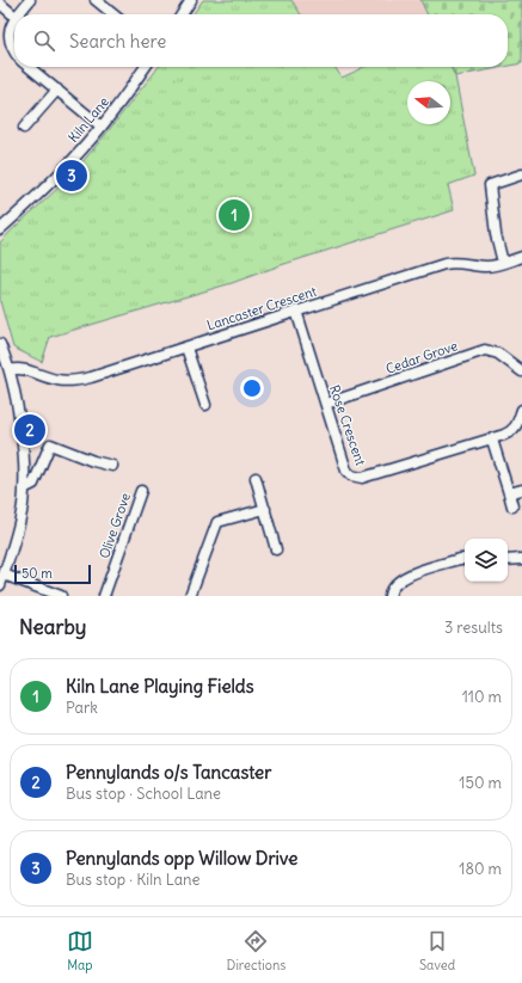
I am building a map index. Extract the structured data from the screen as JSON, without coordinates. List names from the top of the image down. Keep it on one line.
{"streets":{"street":["Kiln Lane","Lancaster Crescent","Cedar Grove","Rose Crescent","Olive Grove"]},"crossings":[["Lancaster Crescent","Rose Crescent"],["Cedar Grove","Rose Crescent"]],"scale_bar":"50 m","north":"left","page":{"search":"Search here","pins":["3","1","2"],"scale":"50 m","heading":["Nearby","3 results"],"list":[{"mark":"1","name":"Kiln Lane Playing Fields","note":"Park","value":"110 m"},{"mark":"2","name":"Pennylands o/s Tancaster","note":"Bus stop · School Lane","value":"150 m"},{"mark":"3","name":"Pennylands opp Willow Drive","note":"Bus stop · Kiln Lane","value":"180 m"}],"nav":["Map","Directions","Saved"]}}
